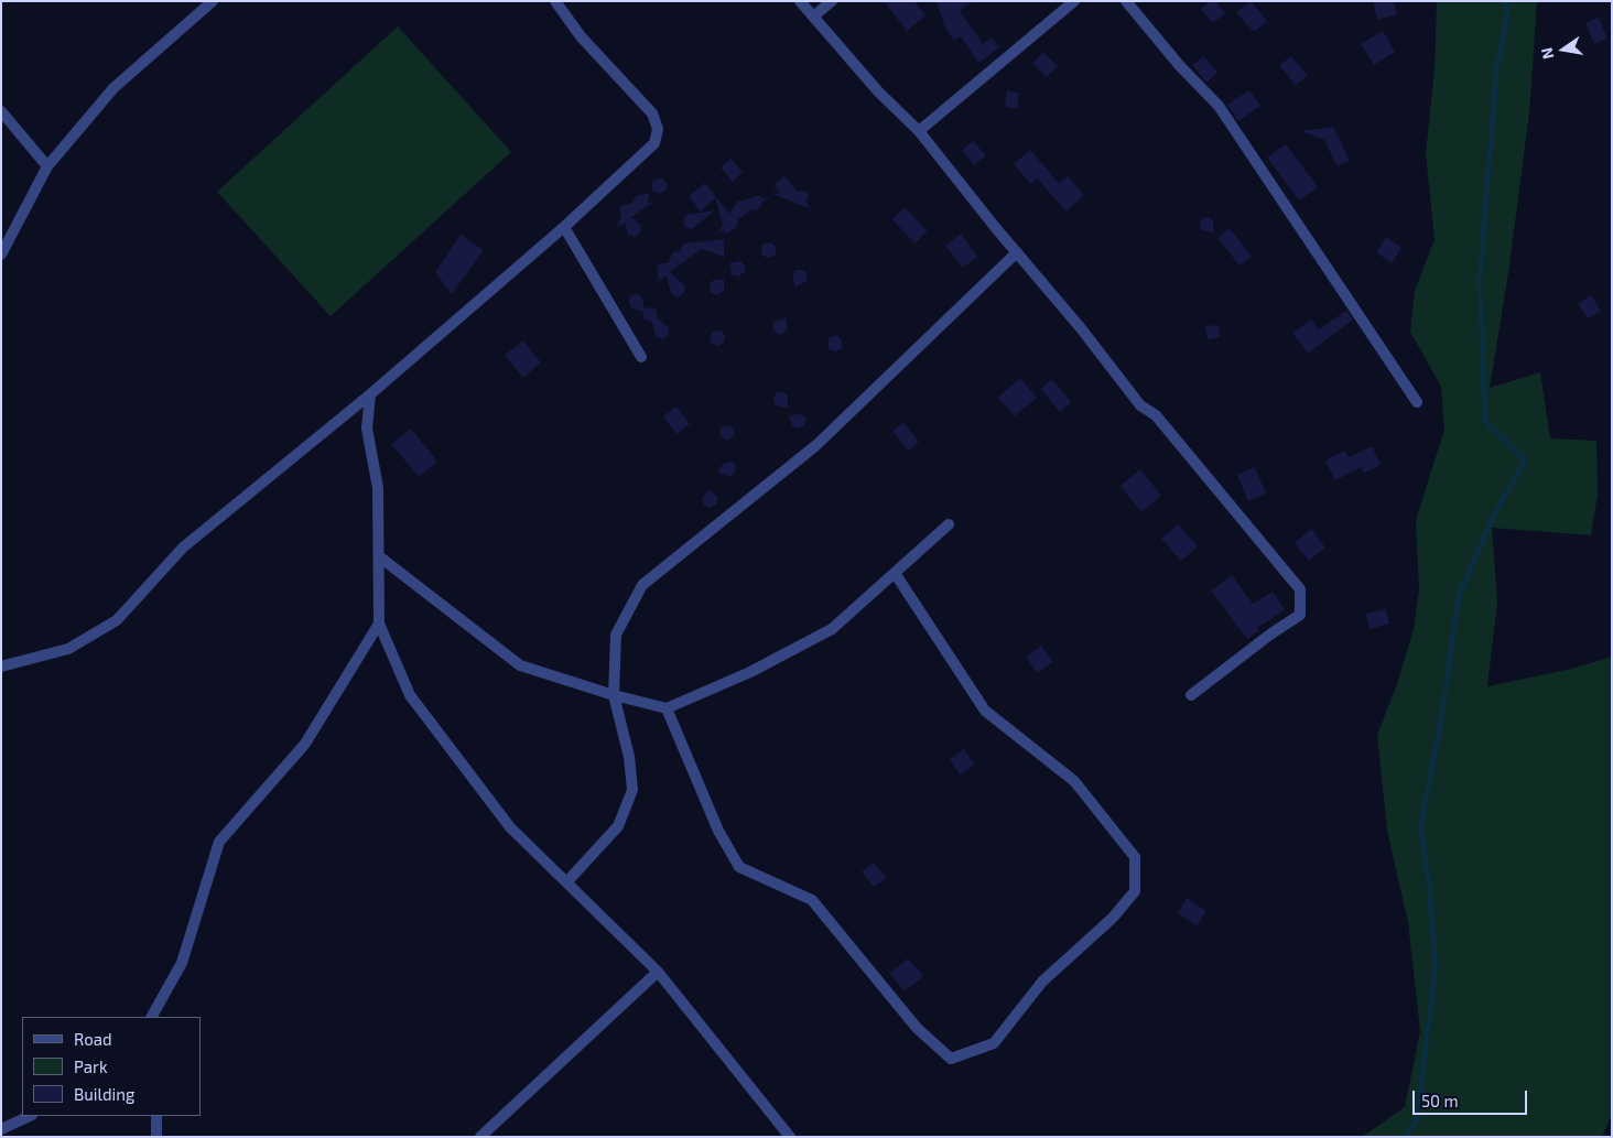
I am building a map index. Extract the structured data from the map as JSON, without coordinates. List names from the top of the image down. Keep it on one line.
{"legend":["Road","Park","Building"],"scale_bar":"50 m","north":"left"}
